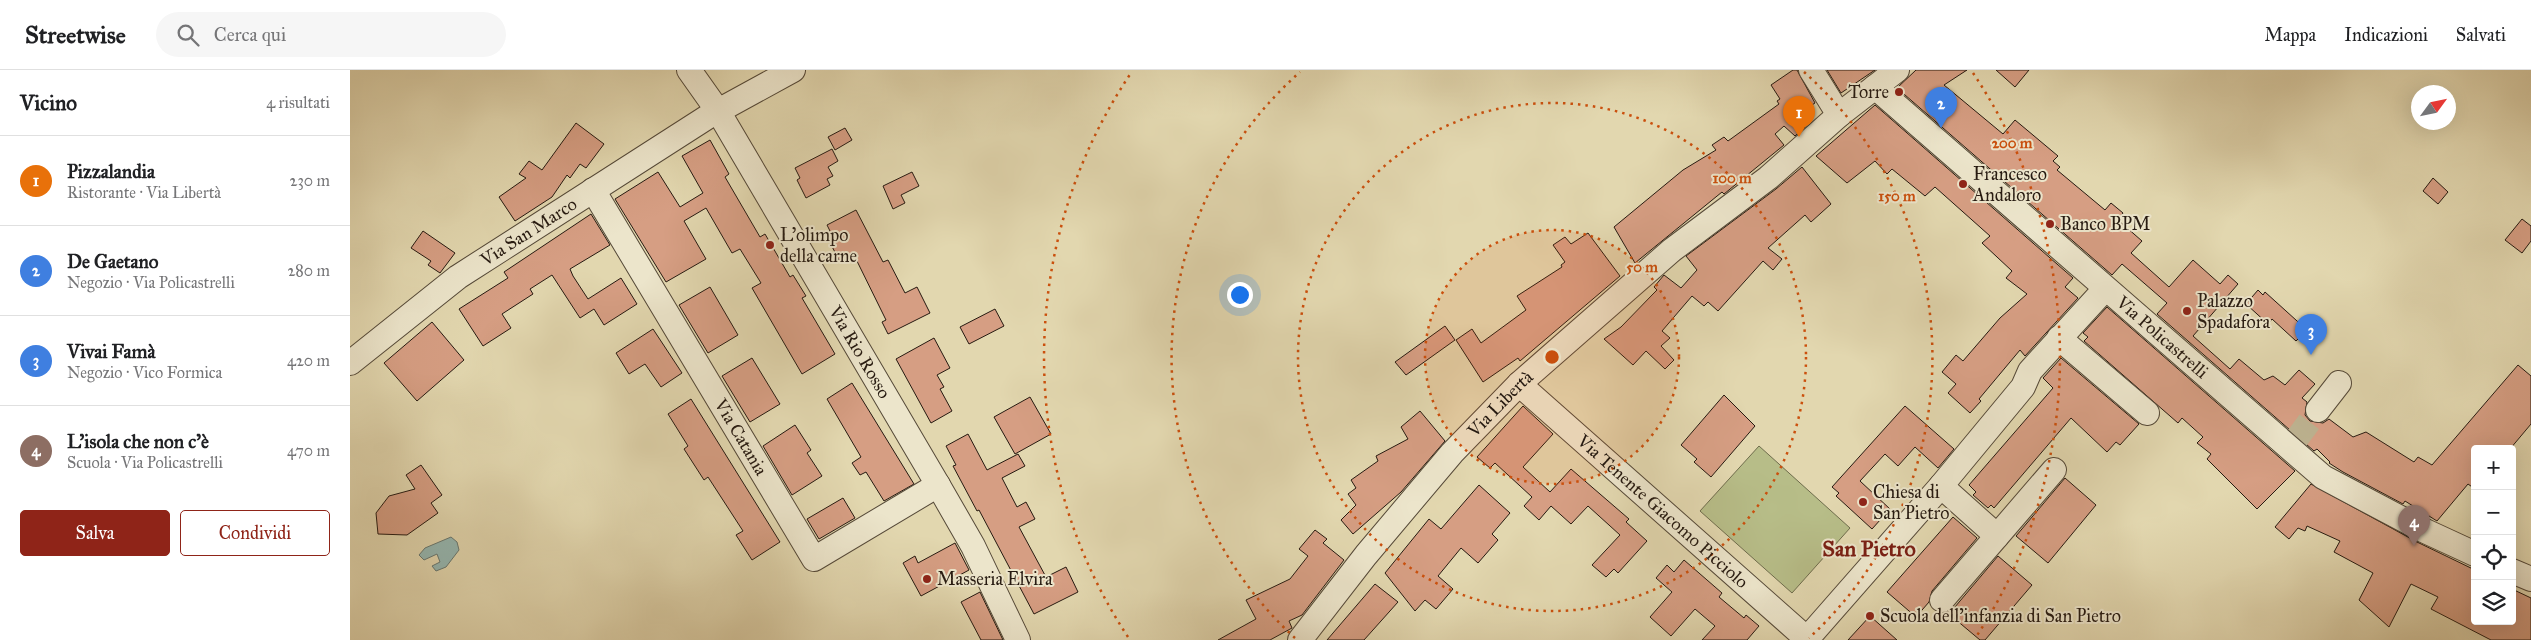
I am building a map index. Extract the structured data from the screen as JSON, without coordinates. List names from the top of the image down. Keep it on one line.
{"streets":{"street":["Via San Marco","Via Policastrelli","Via Rio Rosso","Via Libertà","Via Catania","Via Tenente Giacomo Picciolo"]},"crossings":[["Via San Marco","Via Rio Rosso"],["Via San Marco","Via Catania"],["Via Policastrelli","Via Libertà"],["Via Policastrelli","Via Tenente Giacomo Picciolo"],["Via Rio Rosso","Via Catania"],["Via Libertà","Via Tenente Giacomo Picciolo"]],"districts":["San Pietro"],"places":["Torre","Francesco Andaloro","Banco BPM","L'olimpo della carne","Palazzo Spadafora","Chiesa di San Pietro","Masseria Elvira","Scuola dell'infanzia di San Pietro"],"north":"top right","page":{"header":"Streetwise","search":"Cerca qui","nav":["Mappa","Indicazioni","Salvati"],"heading":["Vicino","4 risultati"],"pins":["2","1","3","4"],"list":[{"mark":"1","name":"Pizzalandia","note":"Ristorante · Via Libertà","value":"230 m"},{"mark":"2","name":"De Gaetano","note":"Negozio · Via Policastrelli","value":"280 m"},{"mark":"3","name":"Vivai Famà","note":"Negozio · Vico Formica","value":"420 m"},{"mark":"4","name":"L'isola che non c'è","note":"Scuola · Via Policastrelli","value":"470 m"}],"map_buttons":["+","−"],"buttons":["Salva","Condividi"]},"rings":["200 m","100 m","150 m","50 m"]}
